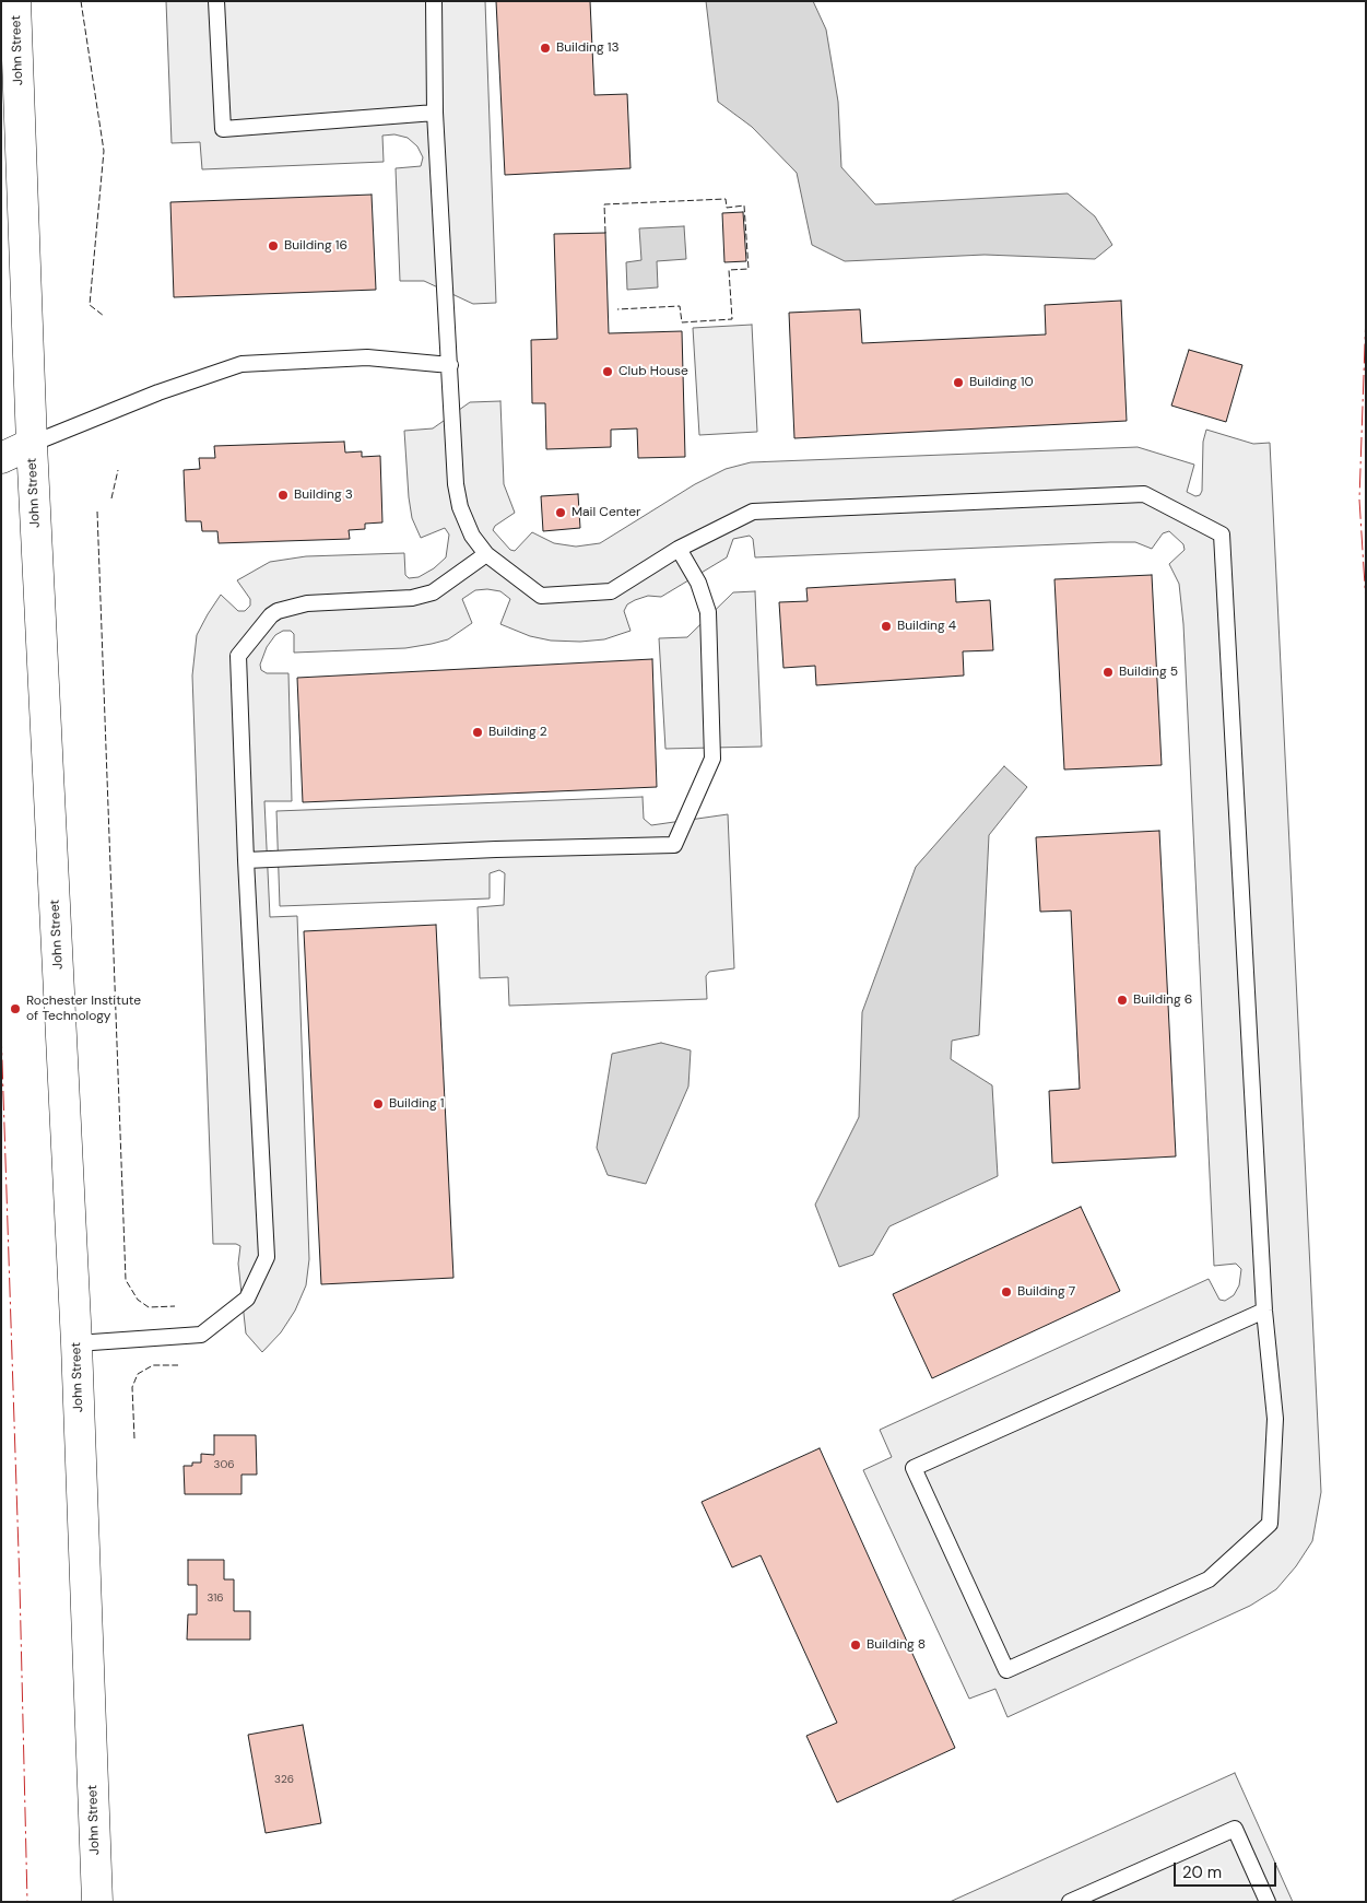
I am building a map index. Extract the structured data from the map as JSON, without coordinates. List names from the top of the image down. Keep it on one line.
{"streets":{"street":["John Street"]},"places":["Building 13","Building 16","Club House","Building 10","Building 3","Mail Center","Building 4","Building 5","Building 2","Building 6","Rochester Institute of Technology","Building 1","Building 7","Building 8"],"house_numbers":["306","316","326"],"scale_bar":"20 m"}
